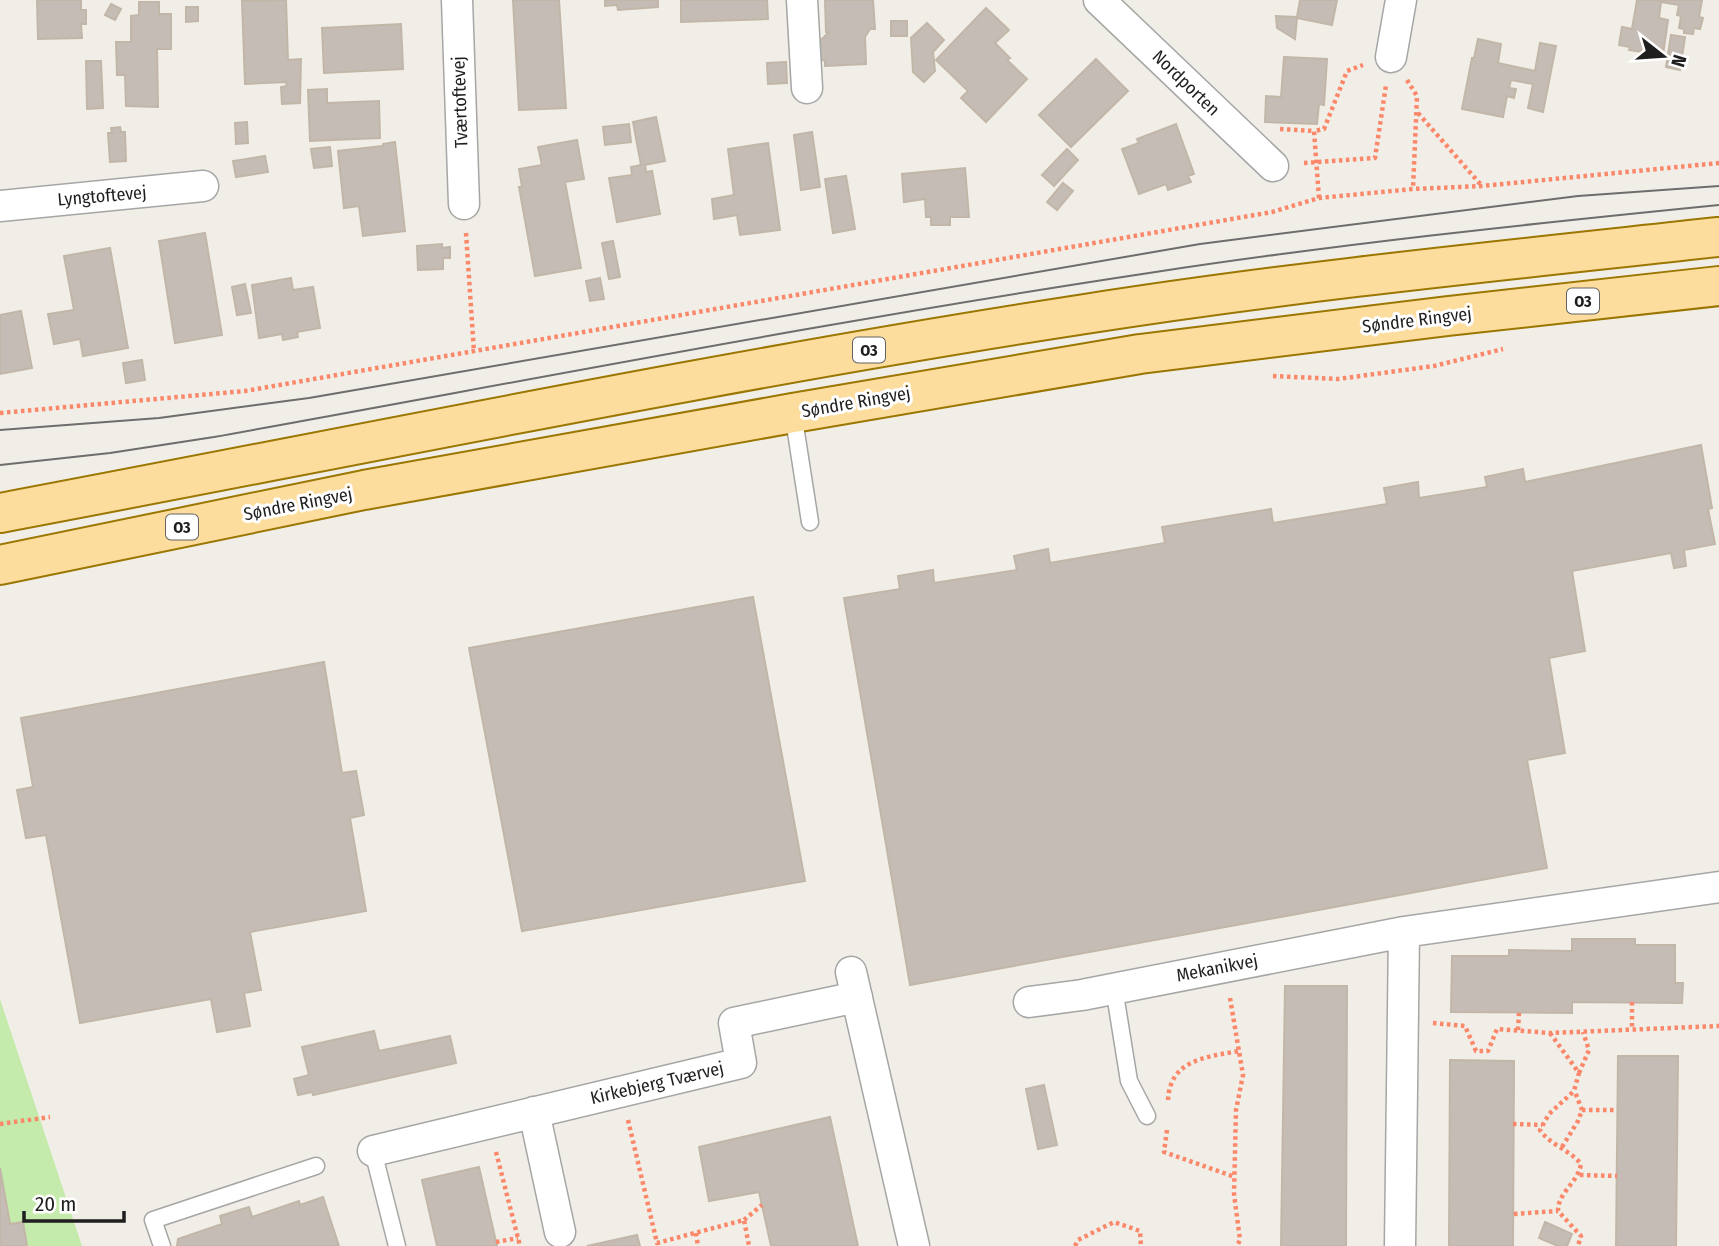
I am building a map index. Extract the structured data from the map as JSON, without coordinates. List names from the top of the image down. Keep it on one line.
{"streets":{"main road":["O3","Søndre Ringvej"],"street":["Nordporten","Tværtoftevej","Lyngtoftevej","Mekanikvej","Kirkebjerg Tværvej"]},"scale_bar":"20 m","north":"right"}
